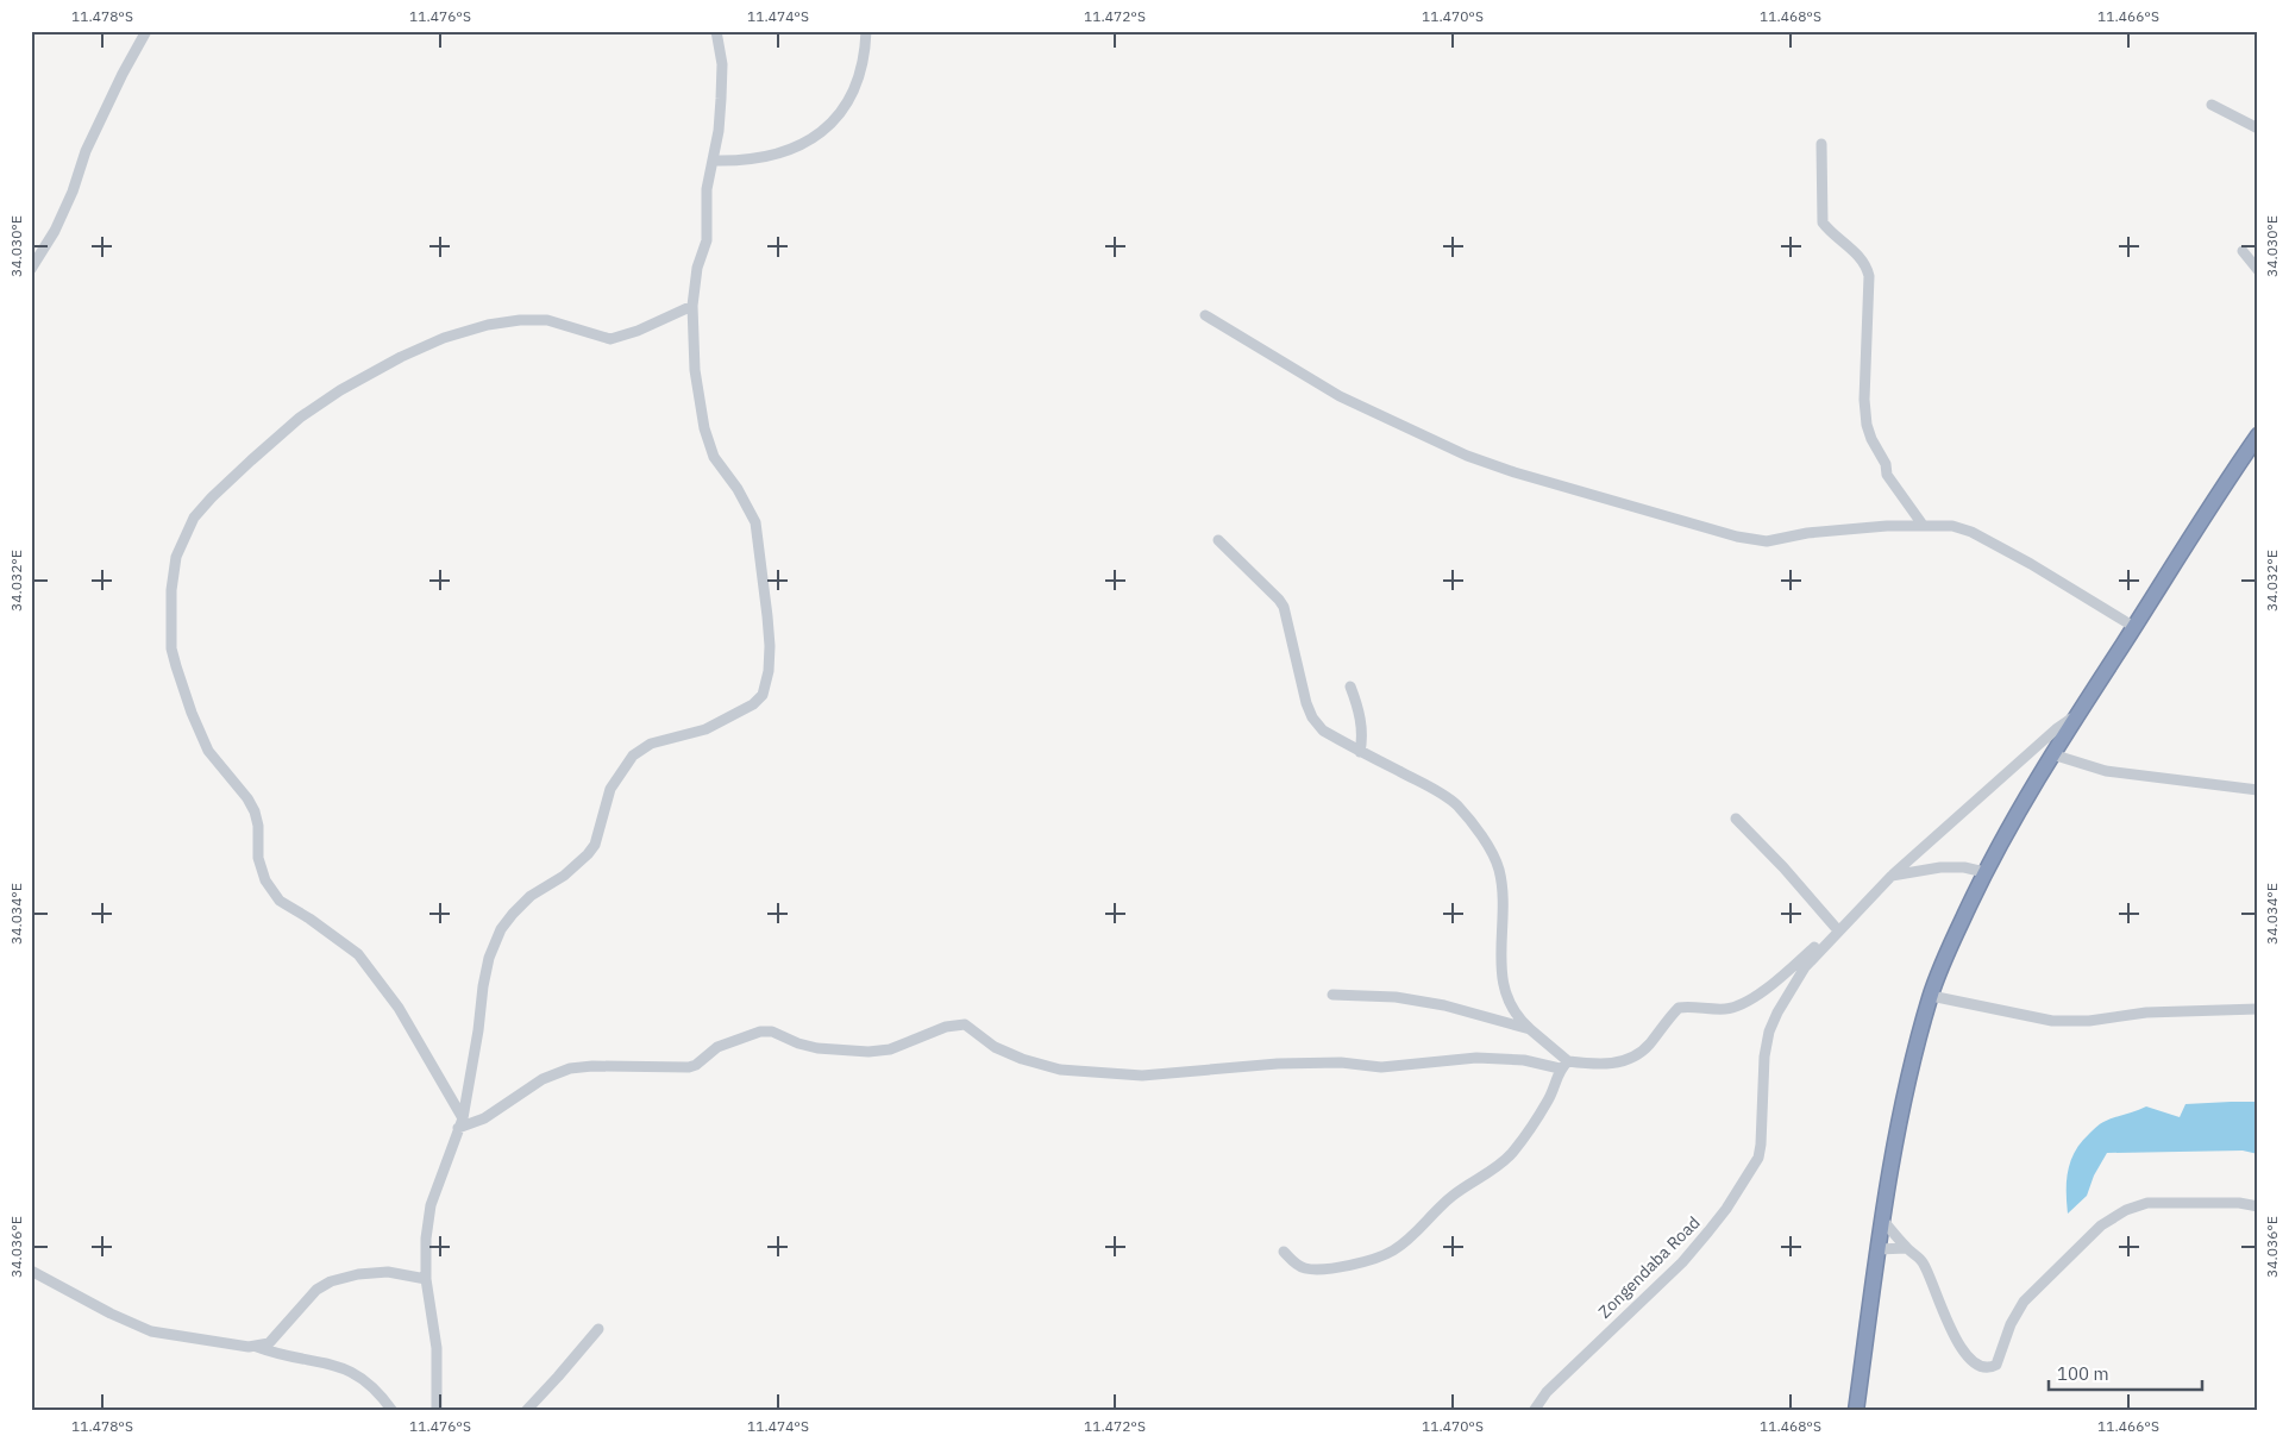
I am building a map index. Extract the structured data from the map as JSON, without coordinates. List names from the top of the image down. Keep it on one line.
{"streets":{"street":["Zongendaba Road"]},"scale_bar":"100 m","coordinates":["11.478°S","11.476°S","11.474°S","11.472°S","11.470°S","11.468°S","11.466°S","34.030°E","34.032°E","34.034°E","34.036°E"]}
